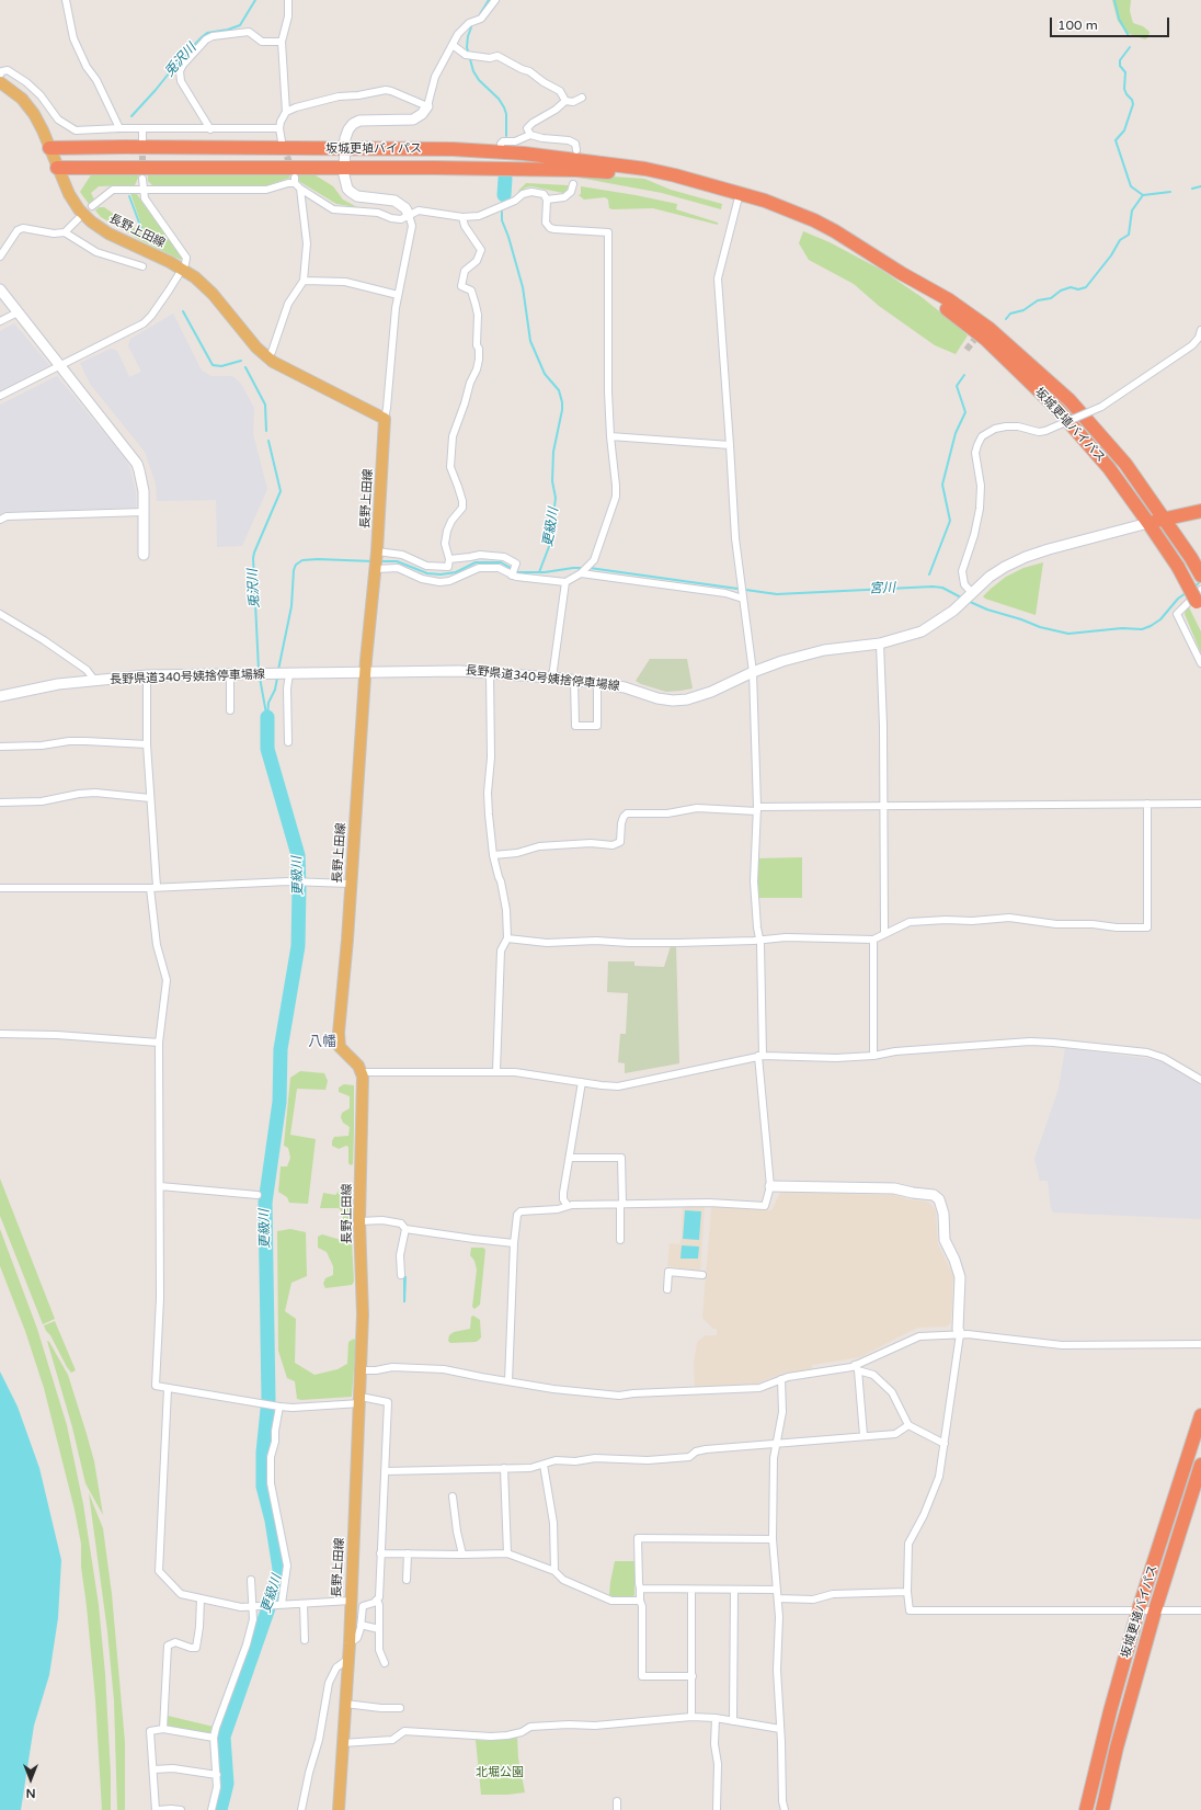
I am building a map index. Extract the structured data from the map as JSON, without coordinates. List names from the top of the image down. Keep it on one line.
{"streets":{"highway":["坂城更埴バイパス"],"main road":["長野上田線","長野県道340号姨捨停車場線"]},"crossings":[["坂城更埴バイパス","長野上田線"],["坂城更埴バイパス","長野県道340号姨捨停車場線"],["長野上田線","長野県道340号姨捨停車場線"]],"districts":["八幡"],"water":["兎沢川","更級川","宮川"],"parks":["北堀公園"],"scale_bar":"100 m","north":"bottom"}
